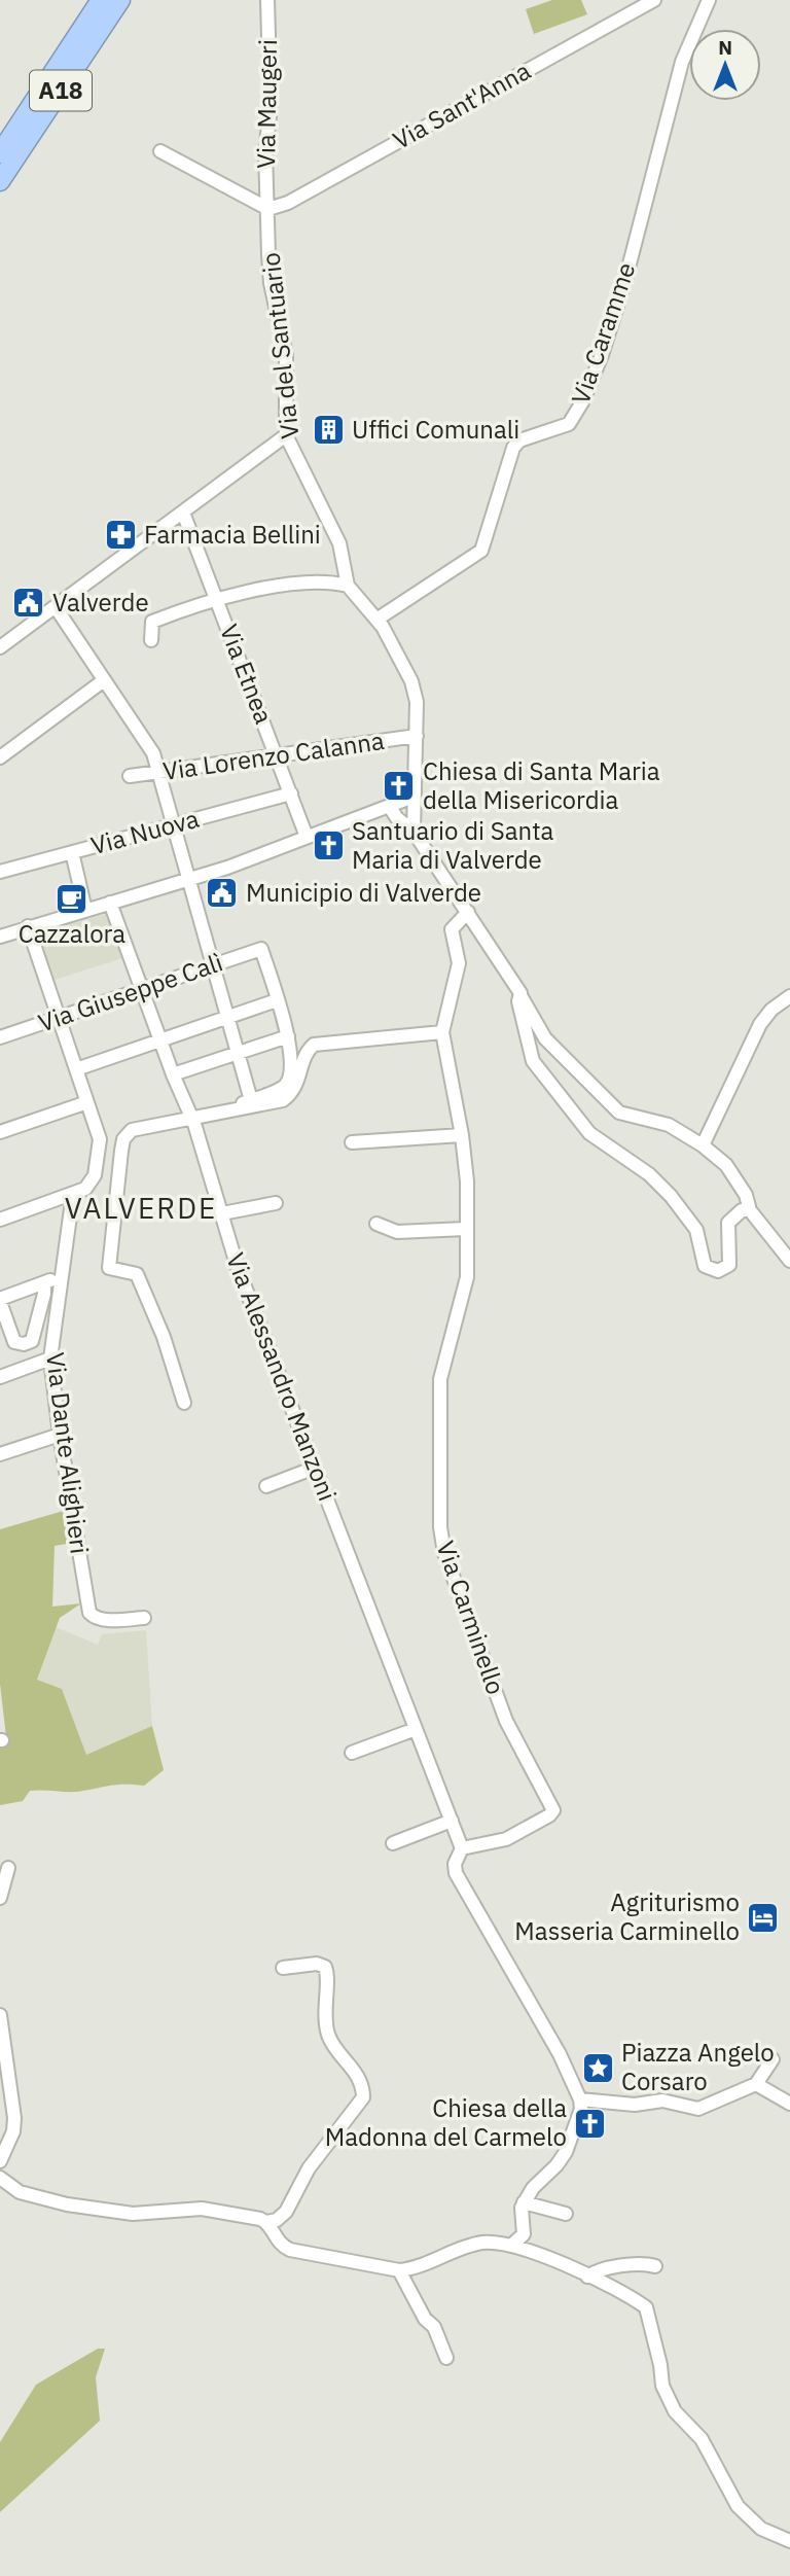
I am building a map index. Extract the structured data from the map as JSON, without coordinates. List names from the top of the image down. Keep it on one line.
{"streets":{"highway":["A18"],"street":["Via Maugeri","Via Sant'Anna","Via Caramme","Via del Santuario","Via Etnea","Via Lorenzo Calanna","Via Nuova","Via Giuseppe Calì","Via Alessandro Manzoni","Via Dante Alighieri","Via Carminello"]},"crossings":[["Via Maugeri","Via Sant'Anna"],["Via Maugeri","Via del Santuario"],["Via Sant'Anna","Via del Santuario"],["Via Etnea","Via Lorenzo Calanna"],["Via Etnea","Via Nuova"],["Via Giuseppe Calì","Via Alessandro Manzoni"],["Via Alessandro Manzoni","Via Carminello"]],"districts":["VALVERDE"],"places":{"building":["Uffici Comunali"],"pharmacy":["Farmacia Bellini"],"public building":["Valverde","Municipio di Valverde"],"church":["Chiesa di Santa Maria della Misericordia","Santuario di Santa Maria di Valverde","Chiesa della Madonna del Carmelo"],"cafe":["Cazzalora"],"hotel":["Agriturismo Masseria Carminello"],"place":["Piazza Angelo Corsaro"]},"north":"top"}
